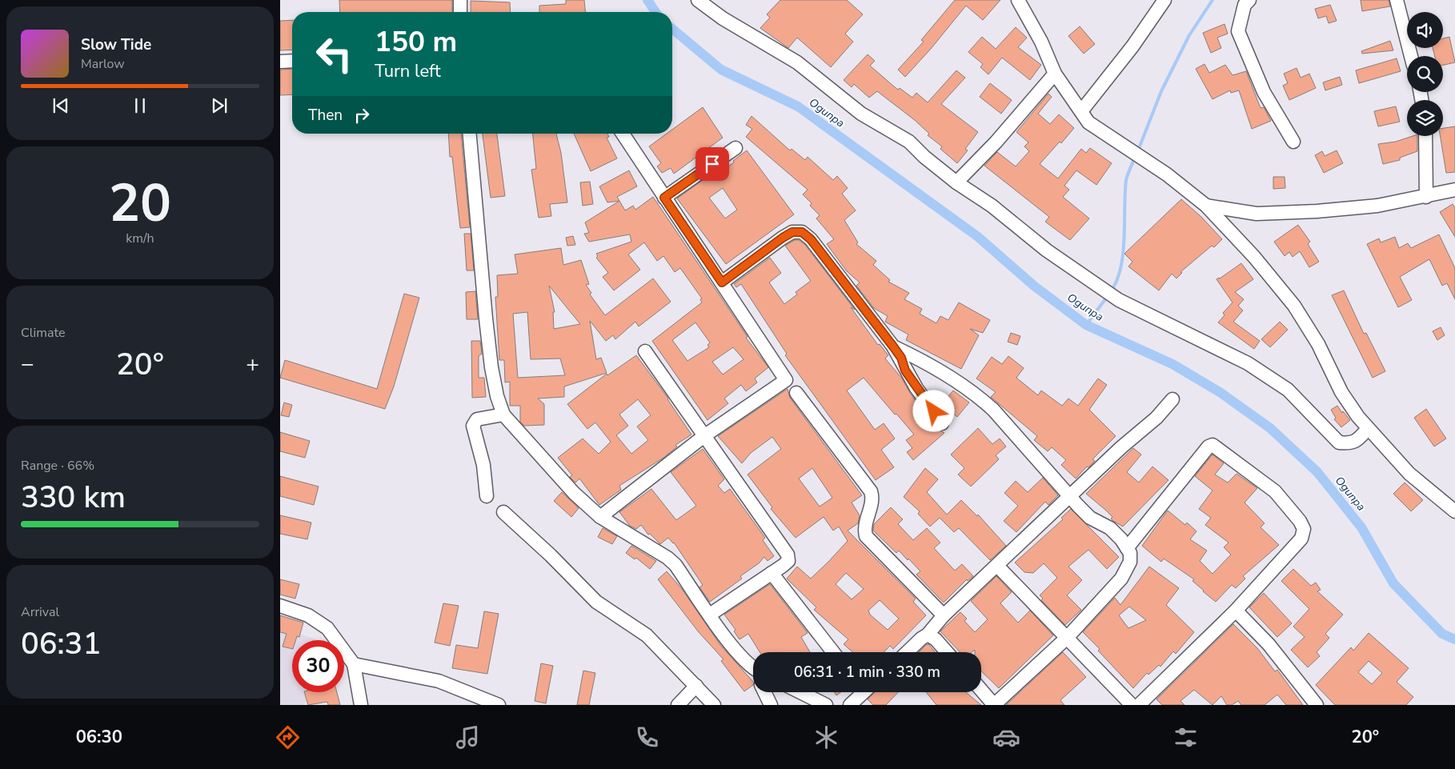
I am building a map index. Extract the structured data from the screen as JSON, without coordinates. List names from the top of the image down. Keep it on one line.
{"water":["Ogunpa"],"page":{"turn":["150 m","Turn left"],"song":["Slow Tide","Marlow"],"then":"Then","tile":[["20","km/h"],"Climate",["Range · 66%","330 km"],["Arrival","06:31"]],"heat":["−","20°","+"],"limit":"30","trip":"06:31 · 1 min · 330 m","tabs":["06:30","20°"]}}
